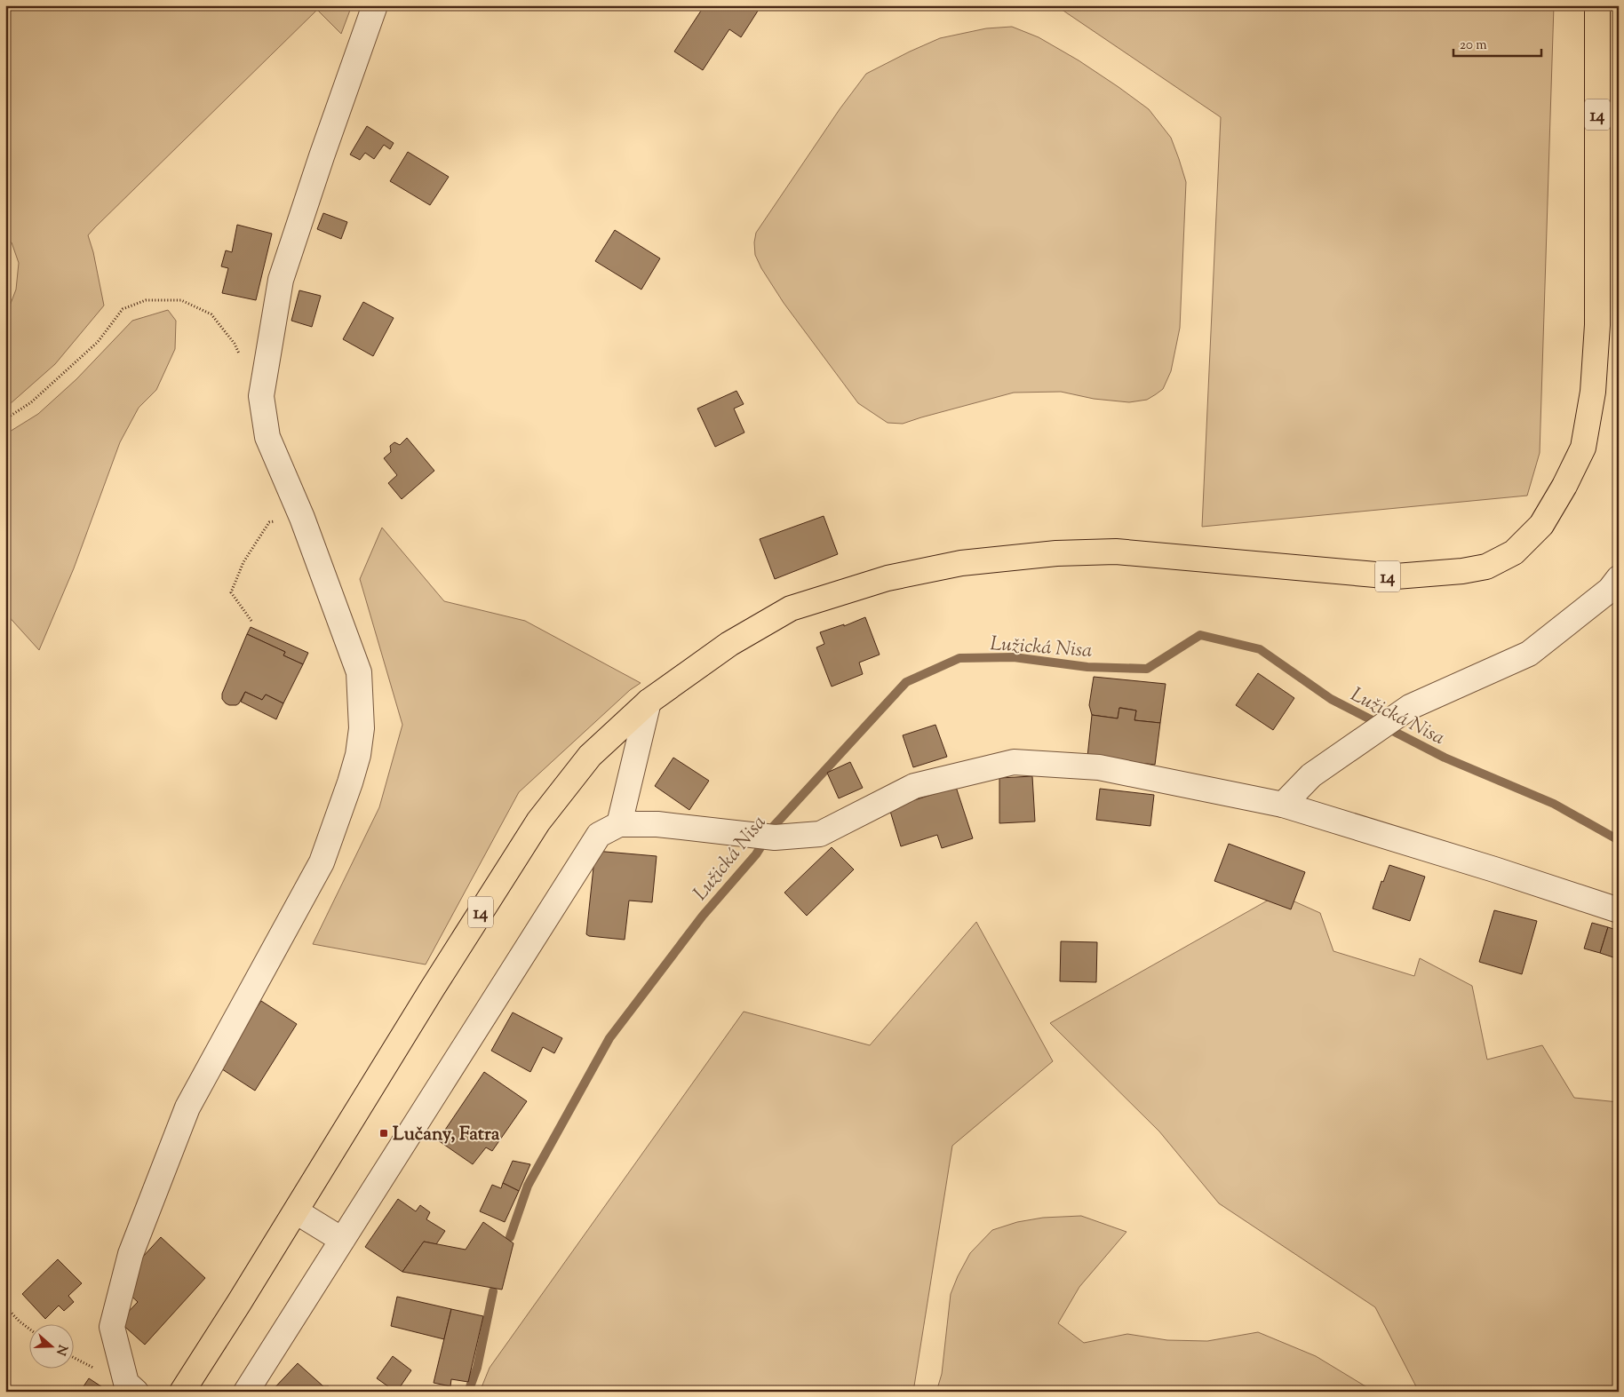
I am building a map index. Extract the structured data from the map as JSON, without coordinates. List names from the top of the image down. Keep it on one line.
{"streets":{"main road":["14"]},"water":["Lužická Nisa"],"places":{"transit":["Lučany, Fatra"]},"scale_bar":"20 m","north":"right"}
